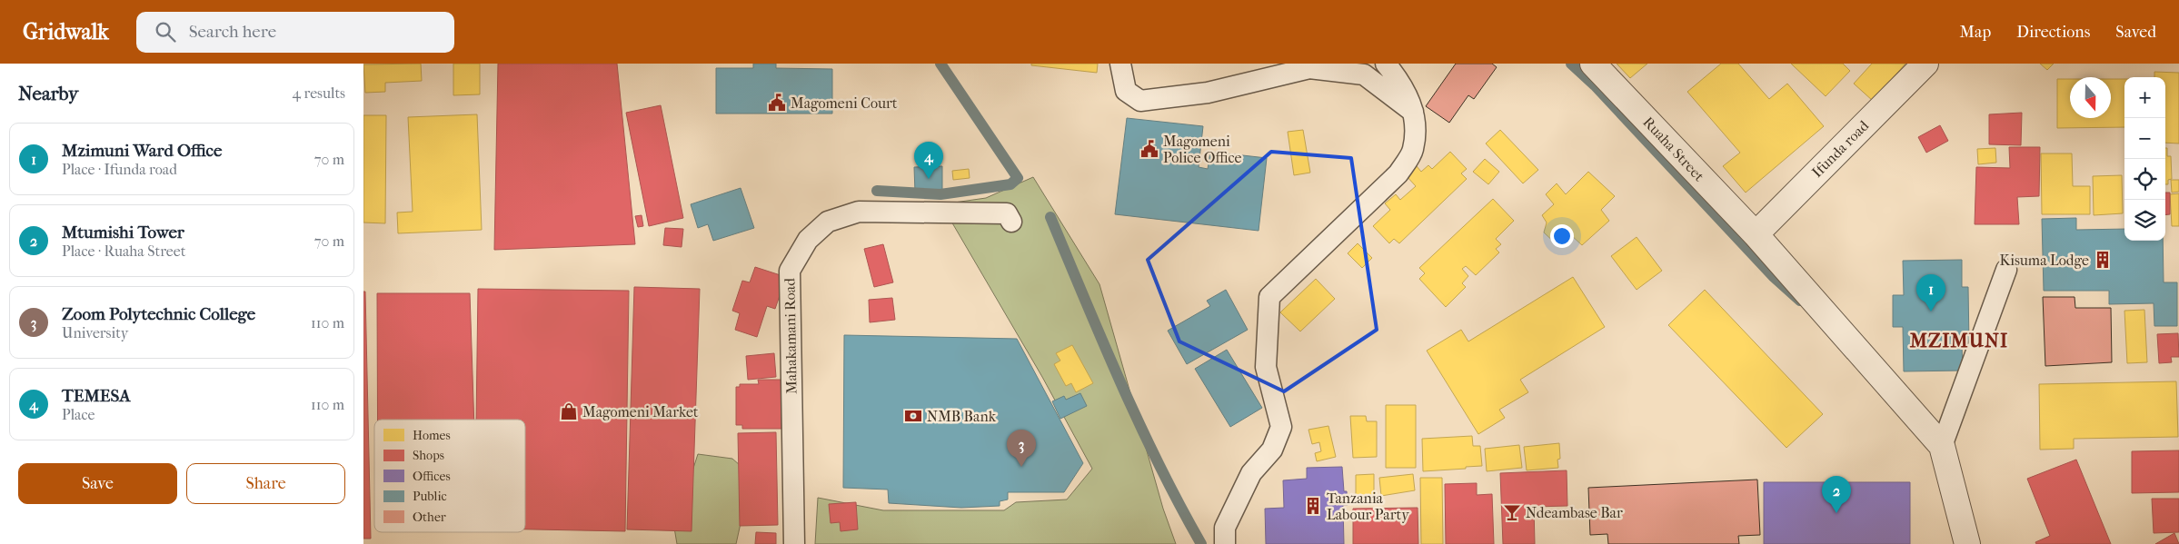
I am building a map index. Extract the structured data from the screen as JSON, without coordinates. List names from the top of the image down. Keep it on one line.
{"streets":{"street":["Ruaha Street","Ifunda road"],"lane":["Mahakamani Road"]},"crossings":[["Ruaha Street","Ifunda road"]],"districts":["MZIMUNI"],"places":{"public building":["Magomeni Court","Magomeni Police Office"],"building":["Kisuma Lodge","Tanzania Labour Party"],"shop":["Magomeni Market"],"bank":["NMB Bank"],"bar":["Ndeambase Bar"]},"legend":["Homes","Shops","Offices","Public","Other"],"north":"bottom","page":{"header":"Gridwalk","search":"Search here","nav":["Map","Directions","Saved"],"heading":["Nearby","4 results"],"map_buttons":["+","−"],"list":[{"mark":"1","name":"Mzimuni Ward Office","note":"Place · Ifunda road","value":"70 m"},{"mark":"2","name":"Mtumishi Tower","note":"Place · Ruaha Street","value":"70 m"},{"mark":"3","name":"Zoom Polytechnic College","note":"University","value":"110 m"},{"mark":"4","name":"TEMESA","note":"Place","value":"110 m"}],"pins":["4","1","3","2"],"buttons":["Save","Share"]}}
